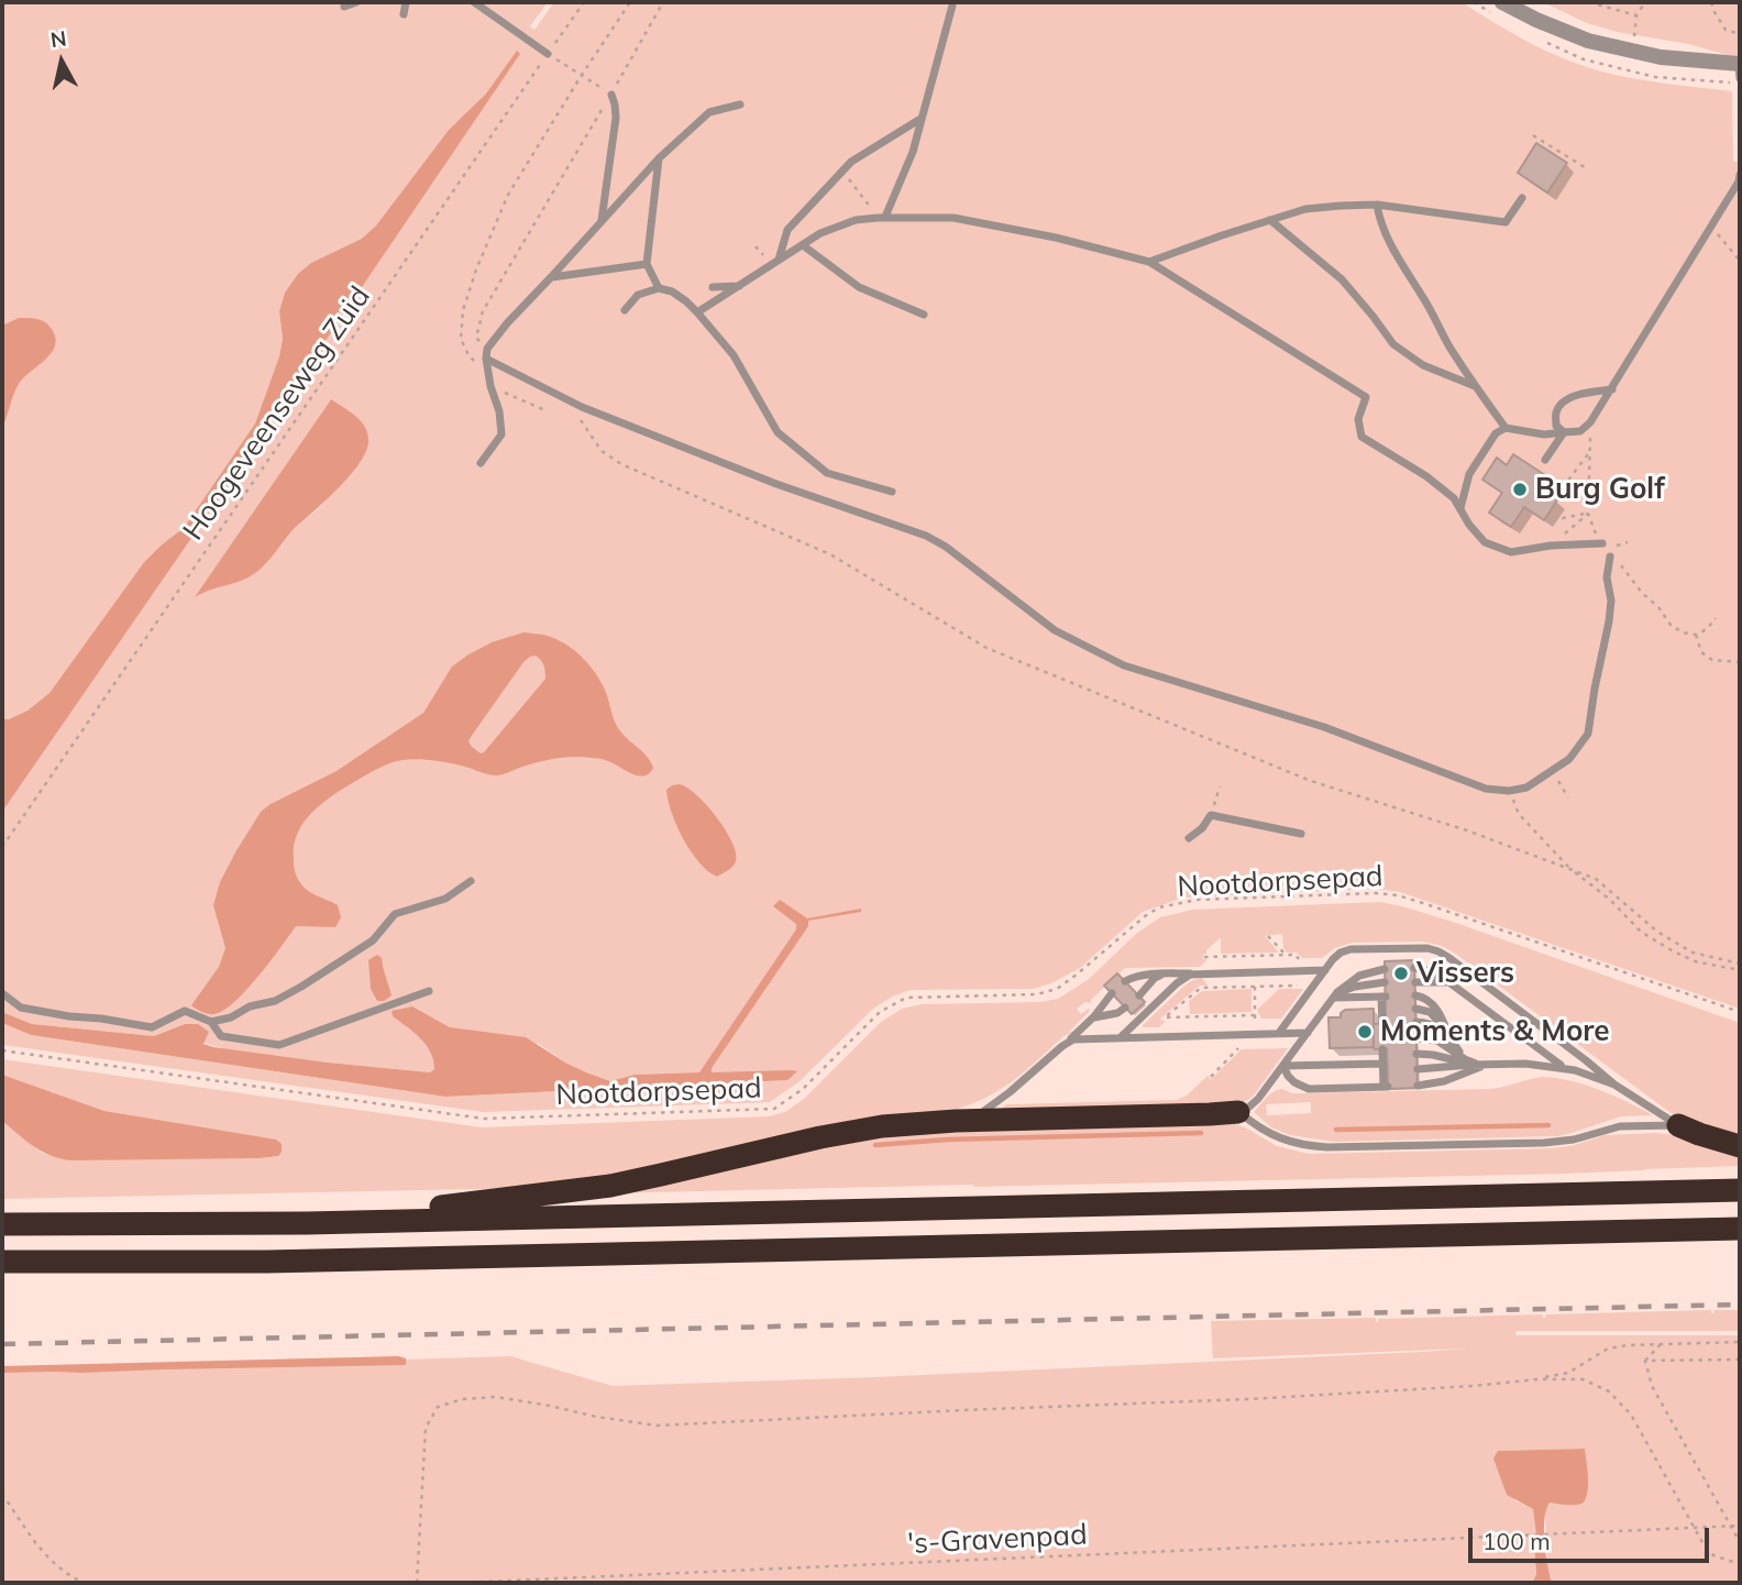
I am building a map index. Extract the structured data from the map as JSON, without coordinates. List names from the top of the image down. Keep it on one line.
{"streets":{"path":["Hoogeveenseweg Zuid","Nootdorpsepad","'s-Gravenpad"]},"places":["Burg Golf","Vissers","Moments & More"],"scale_bar":"100 m","north":"top"}
